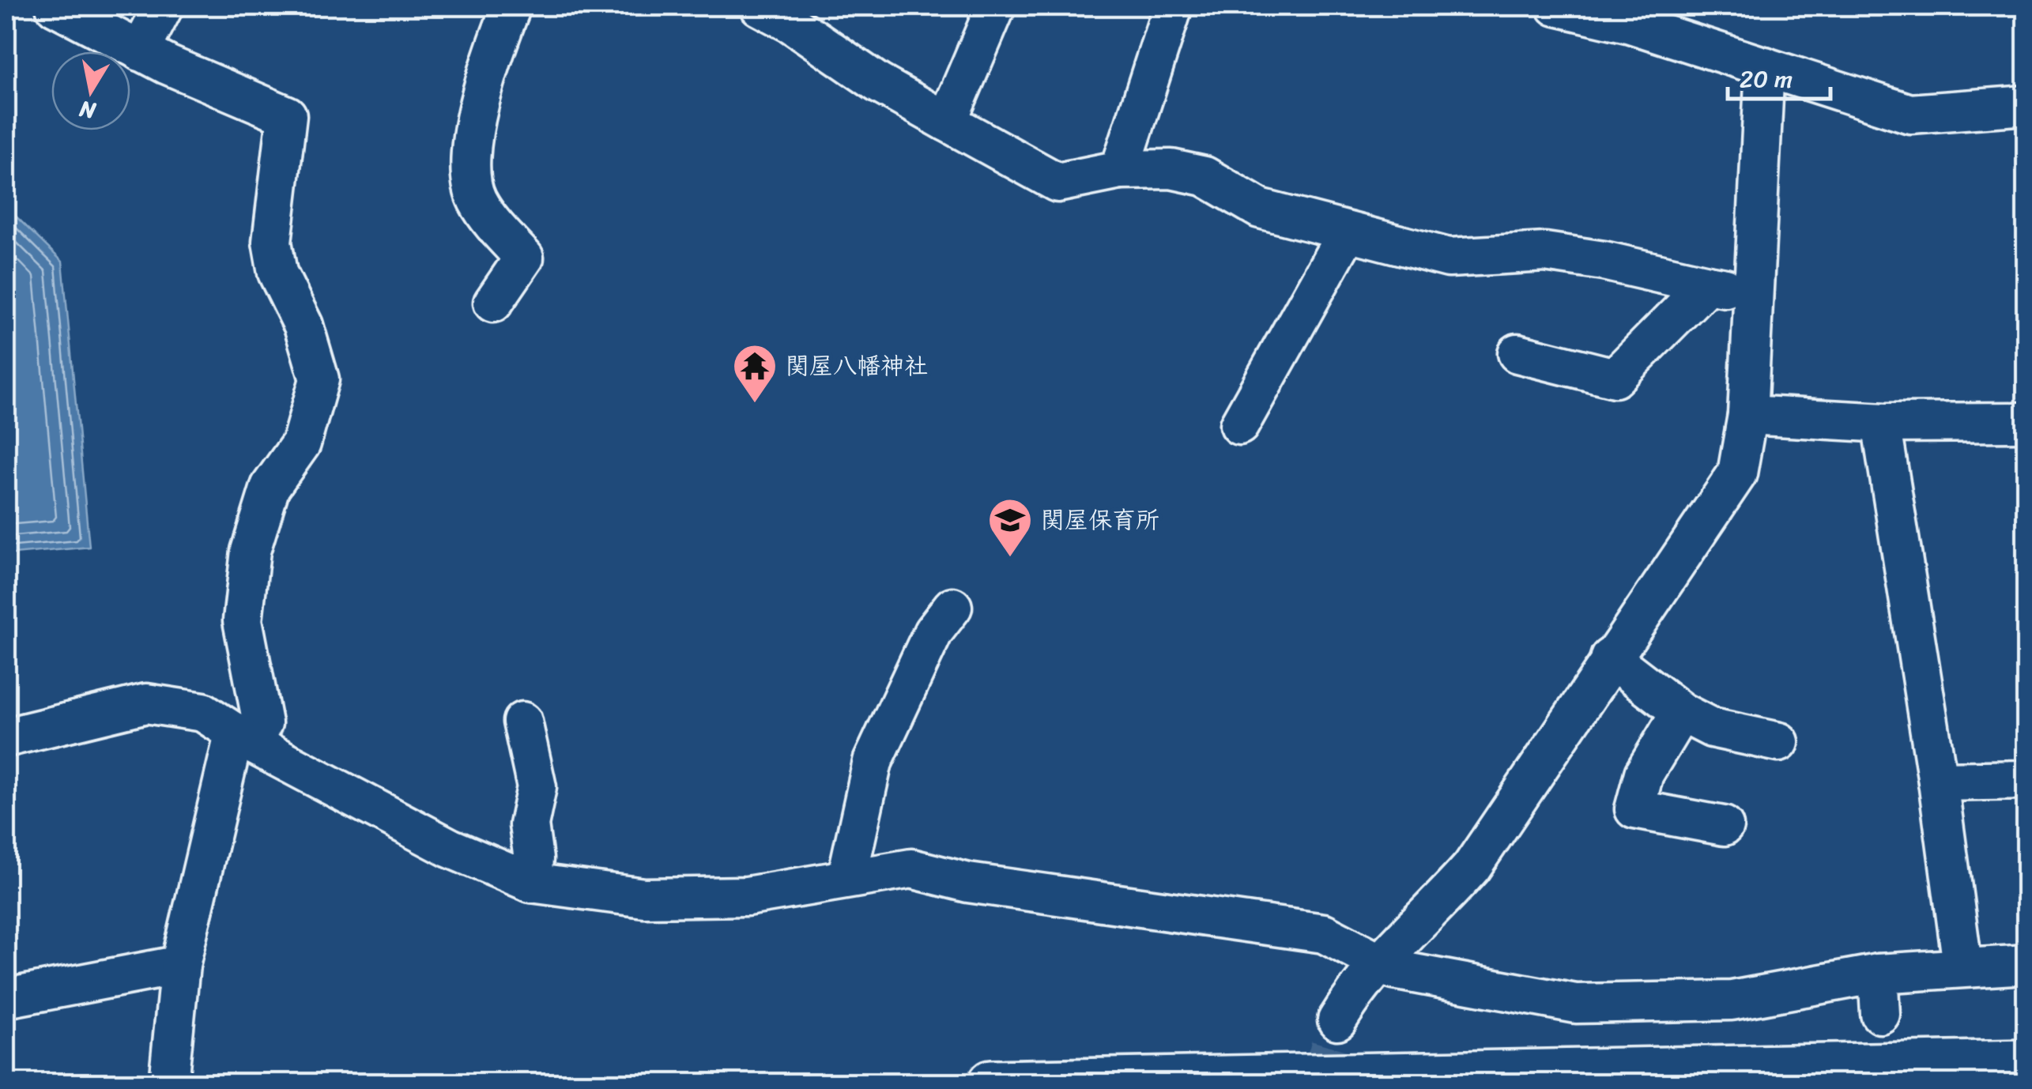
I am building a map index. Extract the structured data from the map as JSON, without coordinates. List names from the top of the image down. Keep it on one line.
{"places":{"temple":["関屋八幡神社"],"school or university":["関屋保育所"]},"scale_bar":"20 m","north":"bottom"}
